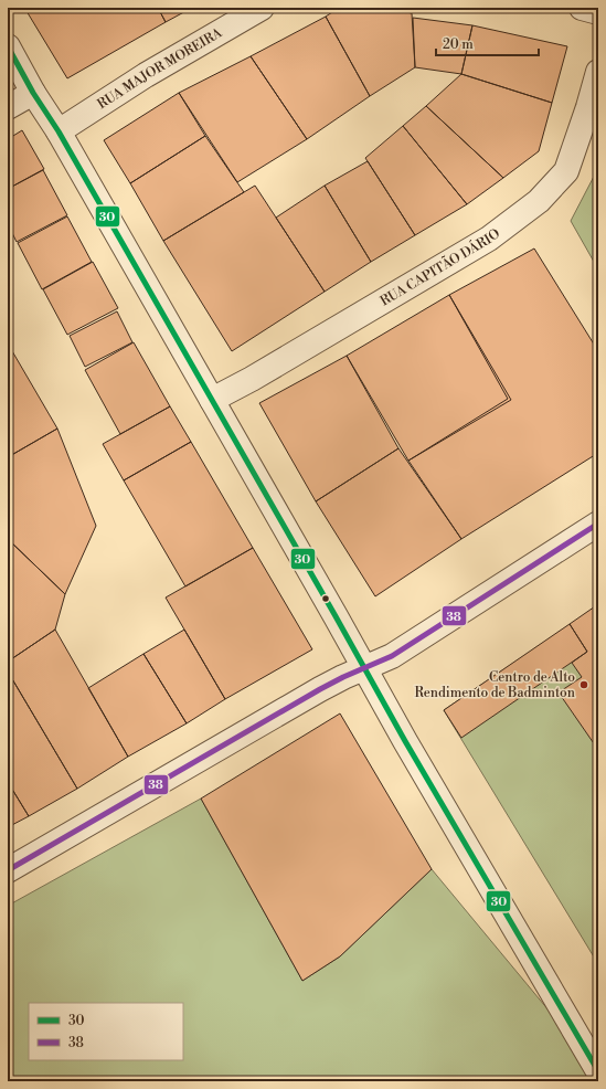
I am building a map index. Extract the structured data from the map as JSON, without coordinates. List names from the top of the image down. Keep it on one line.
{"streets":{"street":["RUA MAJOR MOREIRA","RUA CAPITÃO DÁRIO"]},"places":["Centro de Alto Rendimento de Badminton"],"lines":["transit line 30","transit line 38"],"legend":["30","38"],"scale_bar":"20 m"}
